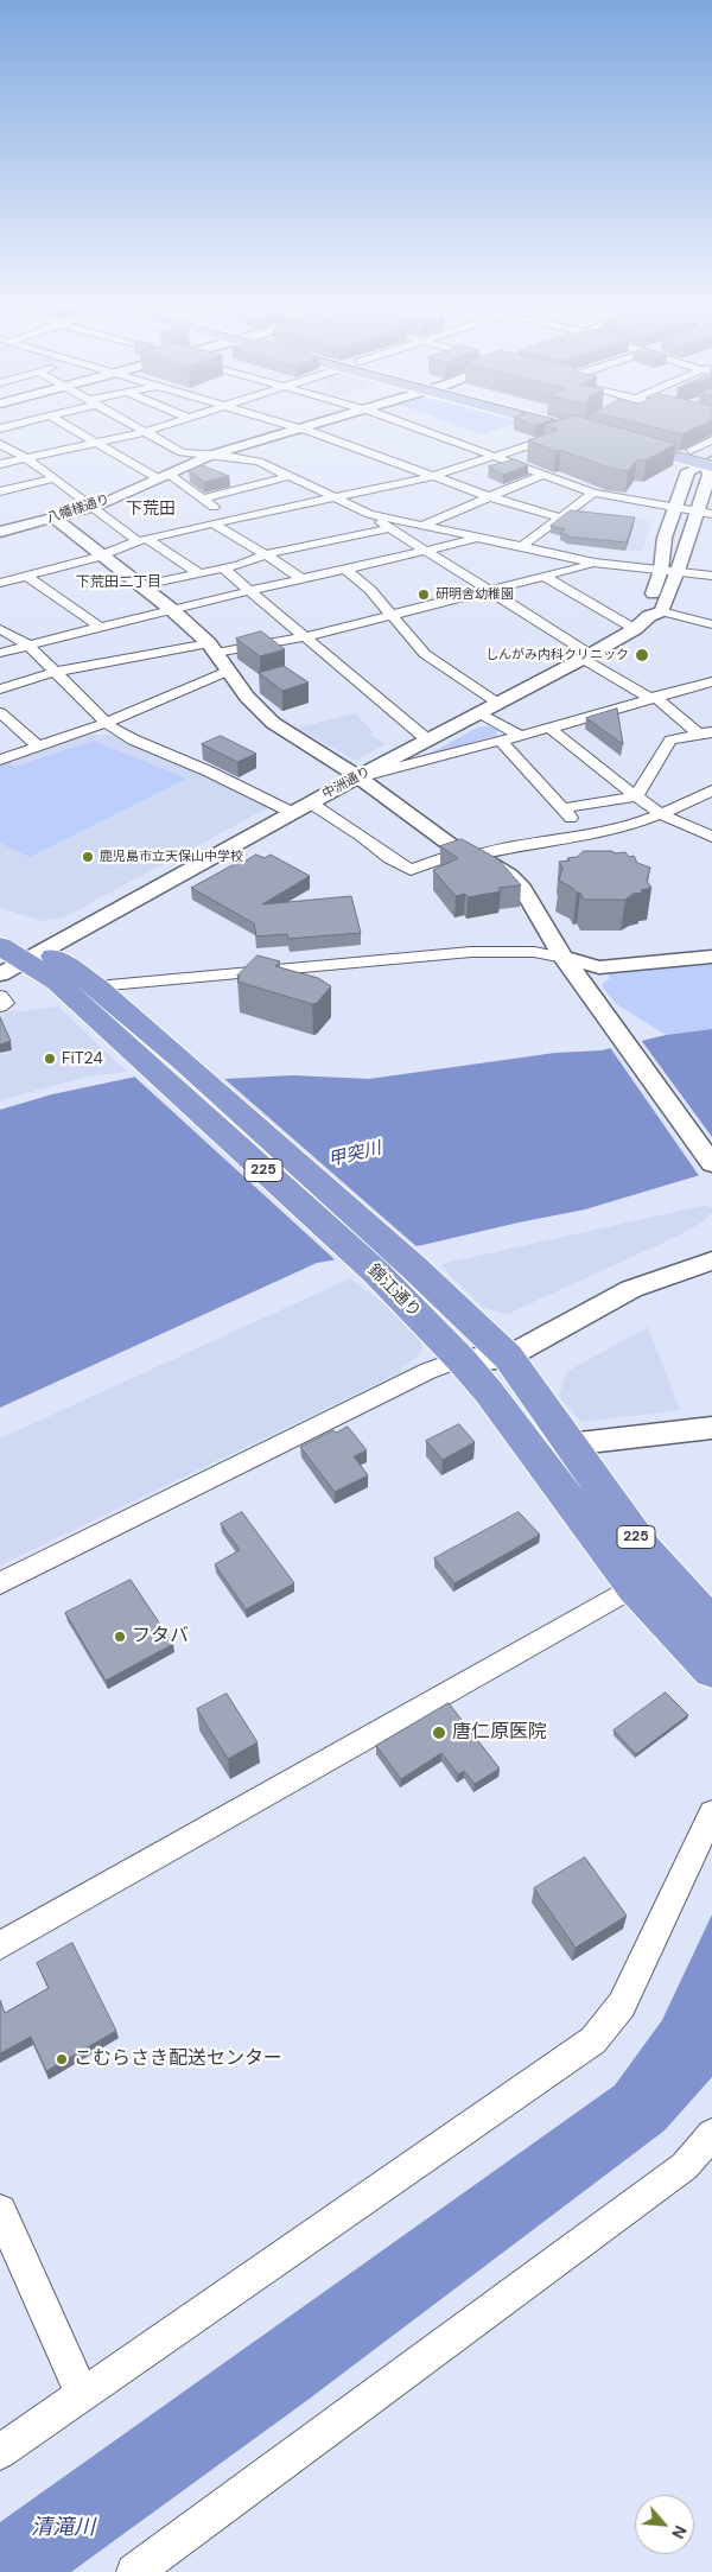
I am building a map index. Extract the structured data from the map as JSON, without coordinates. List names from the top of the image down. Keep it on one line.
{"streets":{"highway":["225","錦江通り"],"street":["八幡様通り","中洲通り"]},"crossings":[["中洲通り","225"],["中洲通り","錦江通り"],["225","錦江通り"]],"districts":["下荒田","下荒田二丁目"],"water":["甲突川","清滝川"],"places":["研明舎幼稚園","しんがみ内科クリニック","鹿児島市立天保山中学校","FiT24","フタバ","唐仁原医院","こむらさき配送センター"],"north":"bottom right"}
